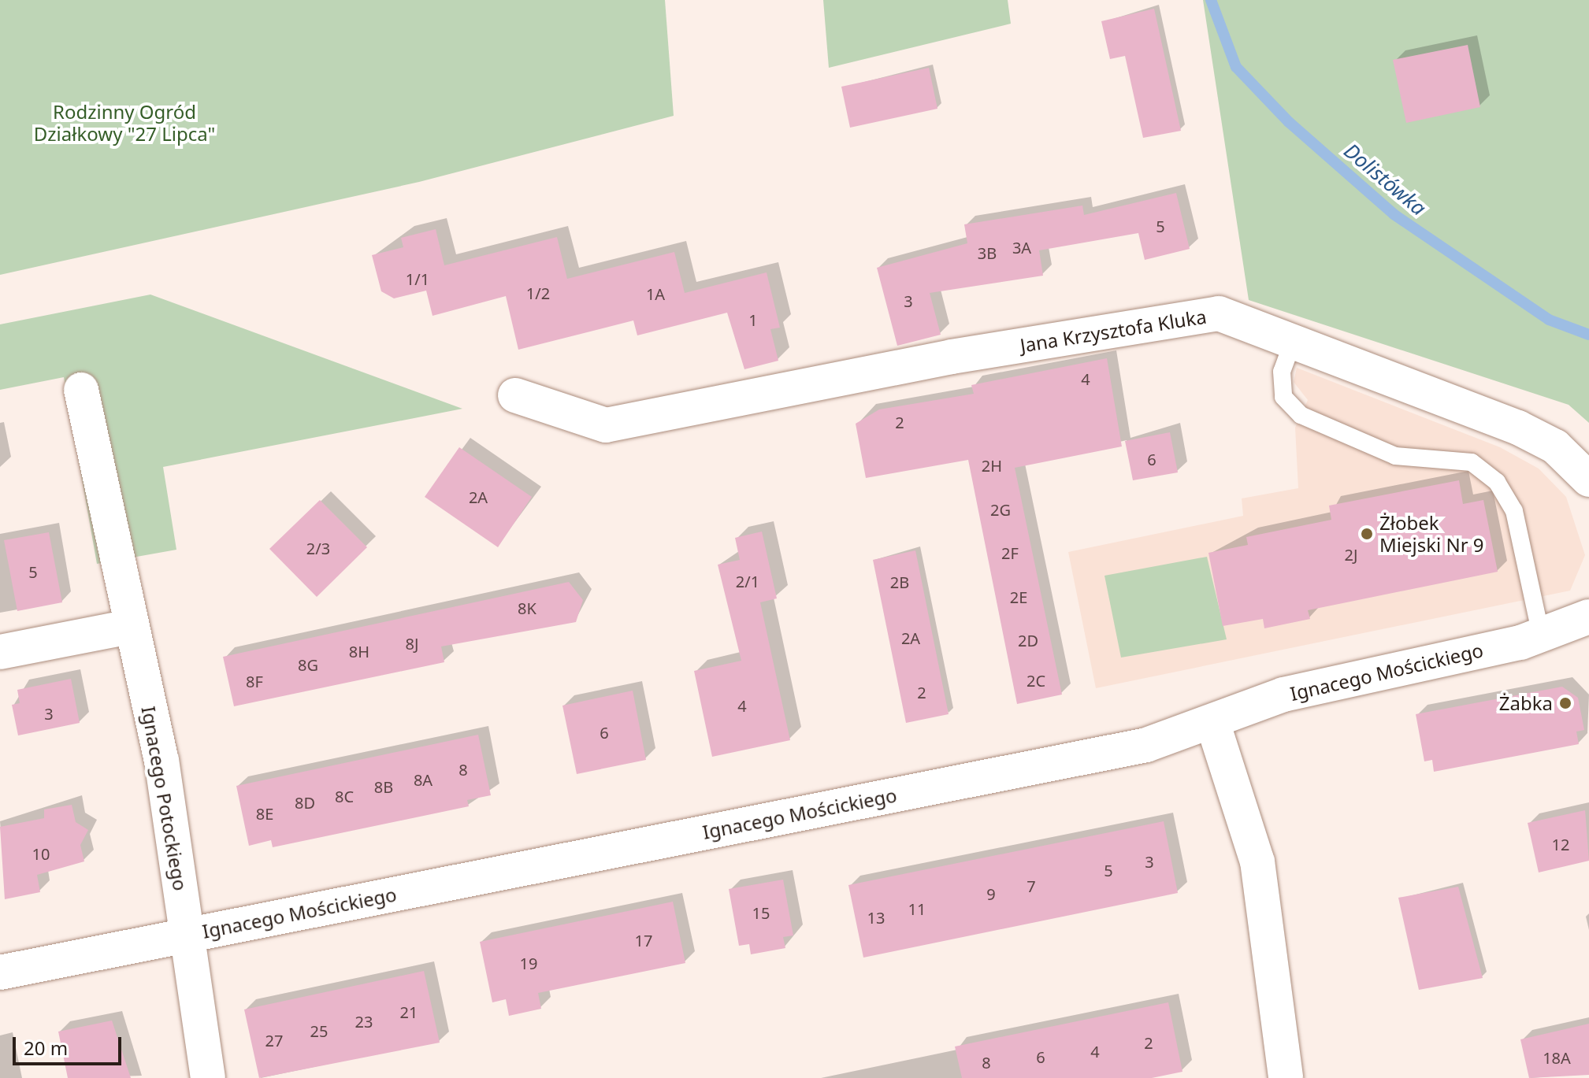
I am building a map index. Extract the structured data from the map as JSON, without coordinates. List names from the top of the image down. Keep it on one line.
{"streets":{"street":["Jana Krzysztofa Kluka","Ignacego Mościckiego","Ignacego Potockiego"]},"crossings":[["Ignacego Mościckiego","Ignacego Potockiego"]],"water":["Dolistówka"],"parks":["Rodzinny Ogród Działkowy \"27 Lipca\""],"places":["Żłobek Miejski Nr 9","Żabka"],"house_numbers":["5","3A","3B","1/1","1/2","1A","3","1","4","2","6","2H","2A","2G","2/3","2F","2J","5","2/1","2B","2E","8K","2A","2D","8J","8H","8G","2C","8F","2","4","3","6","8","8A","8B","8C","8D","8E","12","10","3","5","7","9","11","15","13","17","19","21","23","25","27","2","4","6","18A","8"],"scale_bar":"20 m"}
